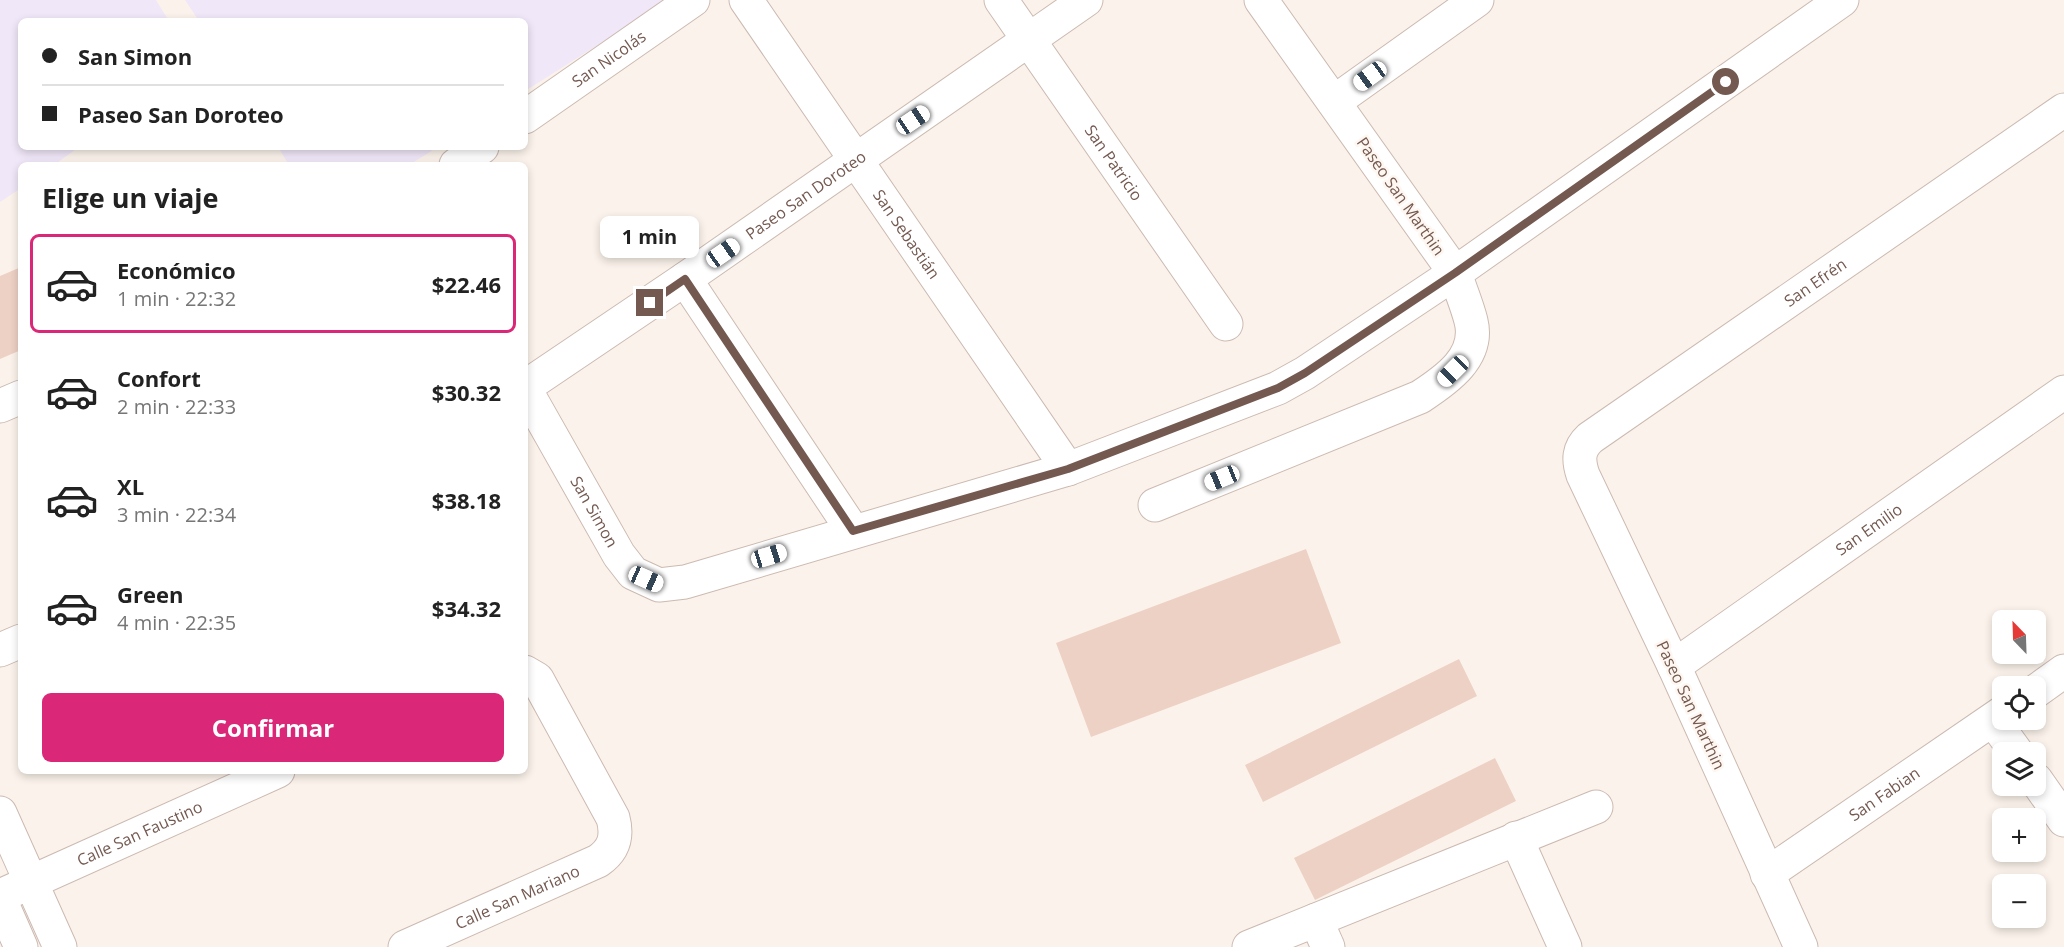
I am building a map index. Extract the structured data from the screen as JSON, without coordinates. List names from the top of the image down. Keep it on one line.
{"streets":{"street":["San Nicolás","San Patricio","Paseo San Doroteo","Paseo San Marthin","San Sebastián","San Efrén","San Simon","San Emilio","San Fabian","Calle San Faustino","Calle San Mariano"]},"crossings":[["San Patricio","Paseo San Doroteo"],["Paseo San Doroteo","San Sebastián"],["Paseo San Marthin","San Efrén"],["Paseo San Marthin","San Simon"],["Paseo San Marthin","San Emilio"],["Paseo San Marthin","San Fabian"],["San Sebastián","San Simon"]],"north":"top left","page":{"banner":["San Simon","Paseo San Doroteo"],"heading":"Elige un viaje","bubble":"1 min","list":[{"name":"Económico","note":"1 min · 22:32","value":"$22.46"},{"name":"Confort","note":"2 min · 22:33","value":"$30.32"},{"name":"XL","note":"3 min · 22:34","value":"$38.18"},{"name":"Green","note":"4 min · 22:35","value":"$34.32"}],"map_buttons":["+","−"],"buttons":"Confirmar"}}
